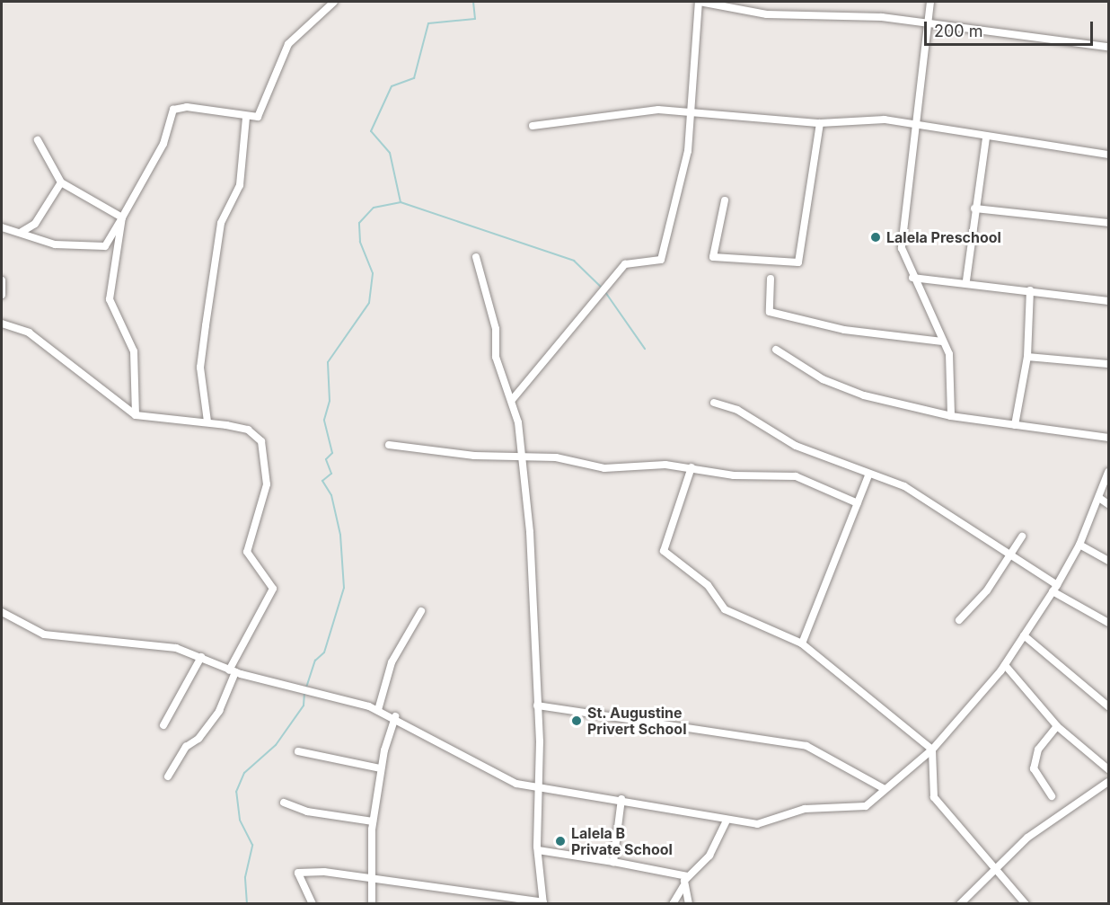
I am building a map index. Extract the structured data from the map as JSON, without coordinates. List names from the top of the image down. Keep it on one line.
{"places":["Lalela Preschool","St. Augustine Privert School","Lalela B Private School"],"scale_bar":"200 m"}
